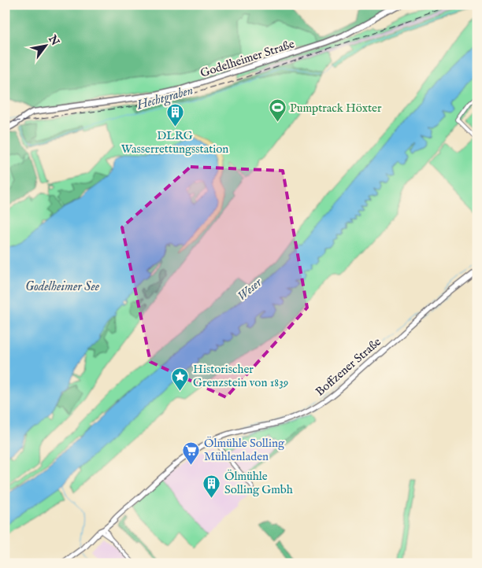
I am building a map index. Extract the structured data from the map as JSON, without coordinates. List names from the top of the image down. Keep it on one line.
{"streets":{"main road":["Godelheimer Straße"],"street":["Boffzener Straße"]},"water":["Hechtgraben","Godelheimer See","Weser"],"places":{"sports":["Pumptrack Höxter"],"building":["DLRG Wasserrettungsstation","Ölmühle Solling Gmbh"],"place":["Historischer Grenzstein von 1839"],"supermarket":["Ölmühle Solling Mühlenladen"]},"north":"top right"}
